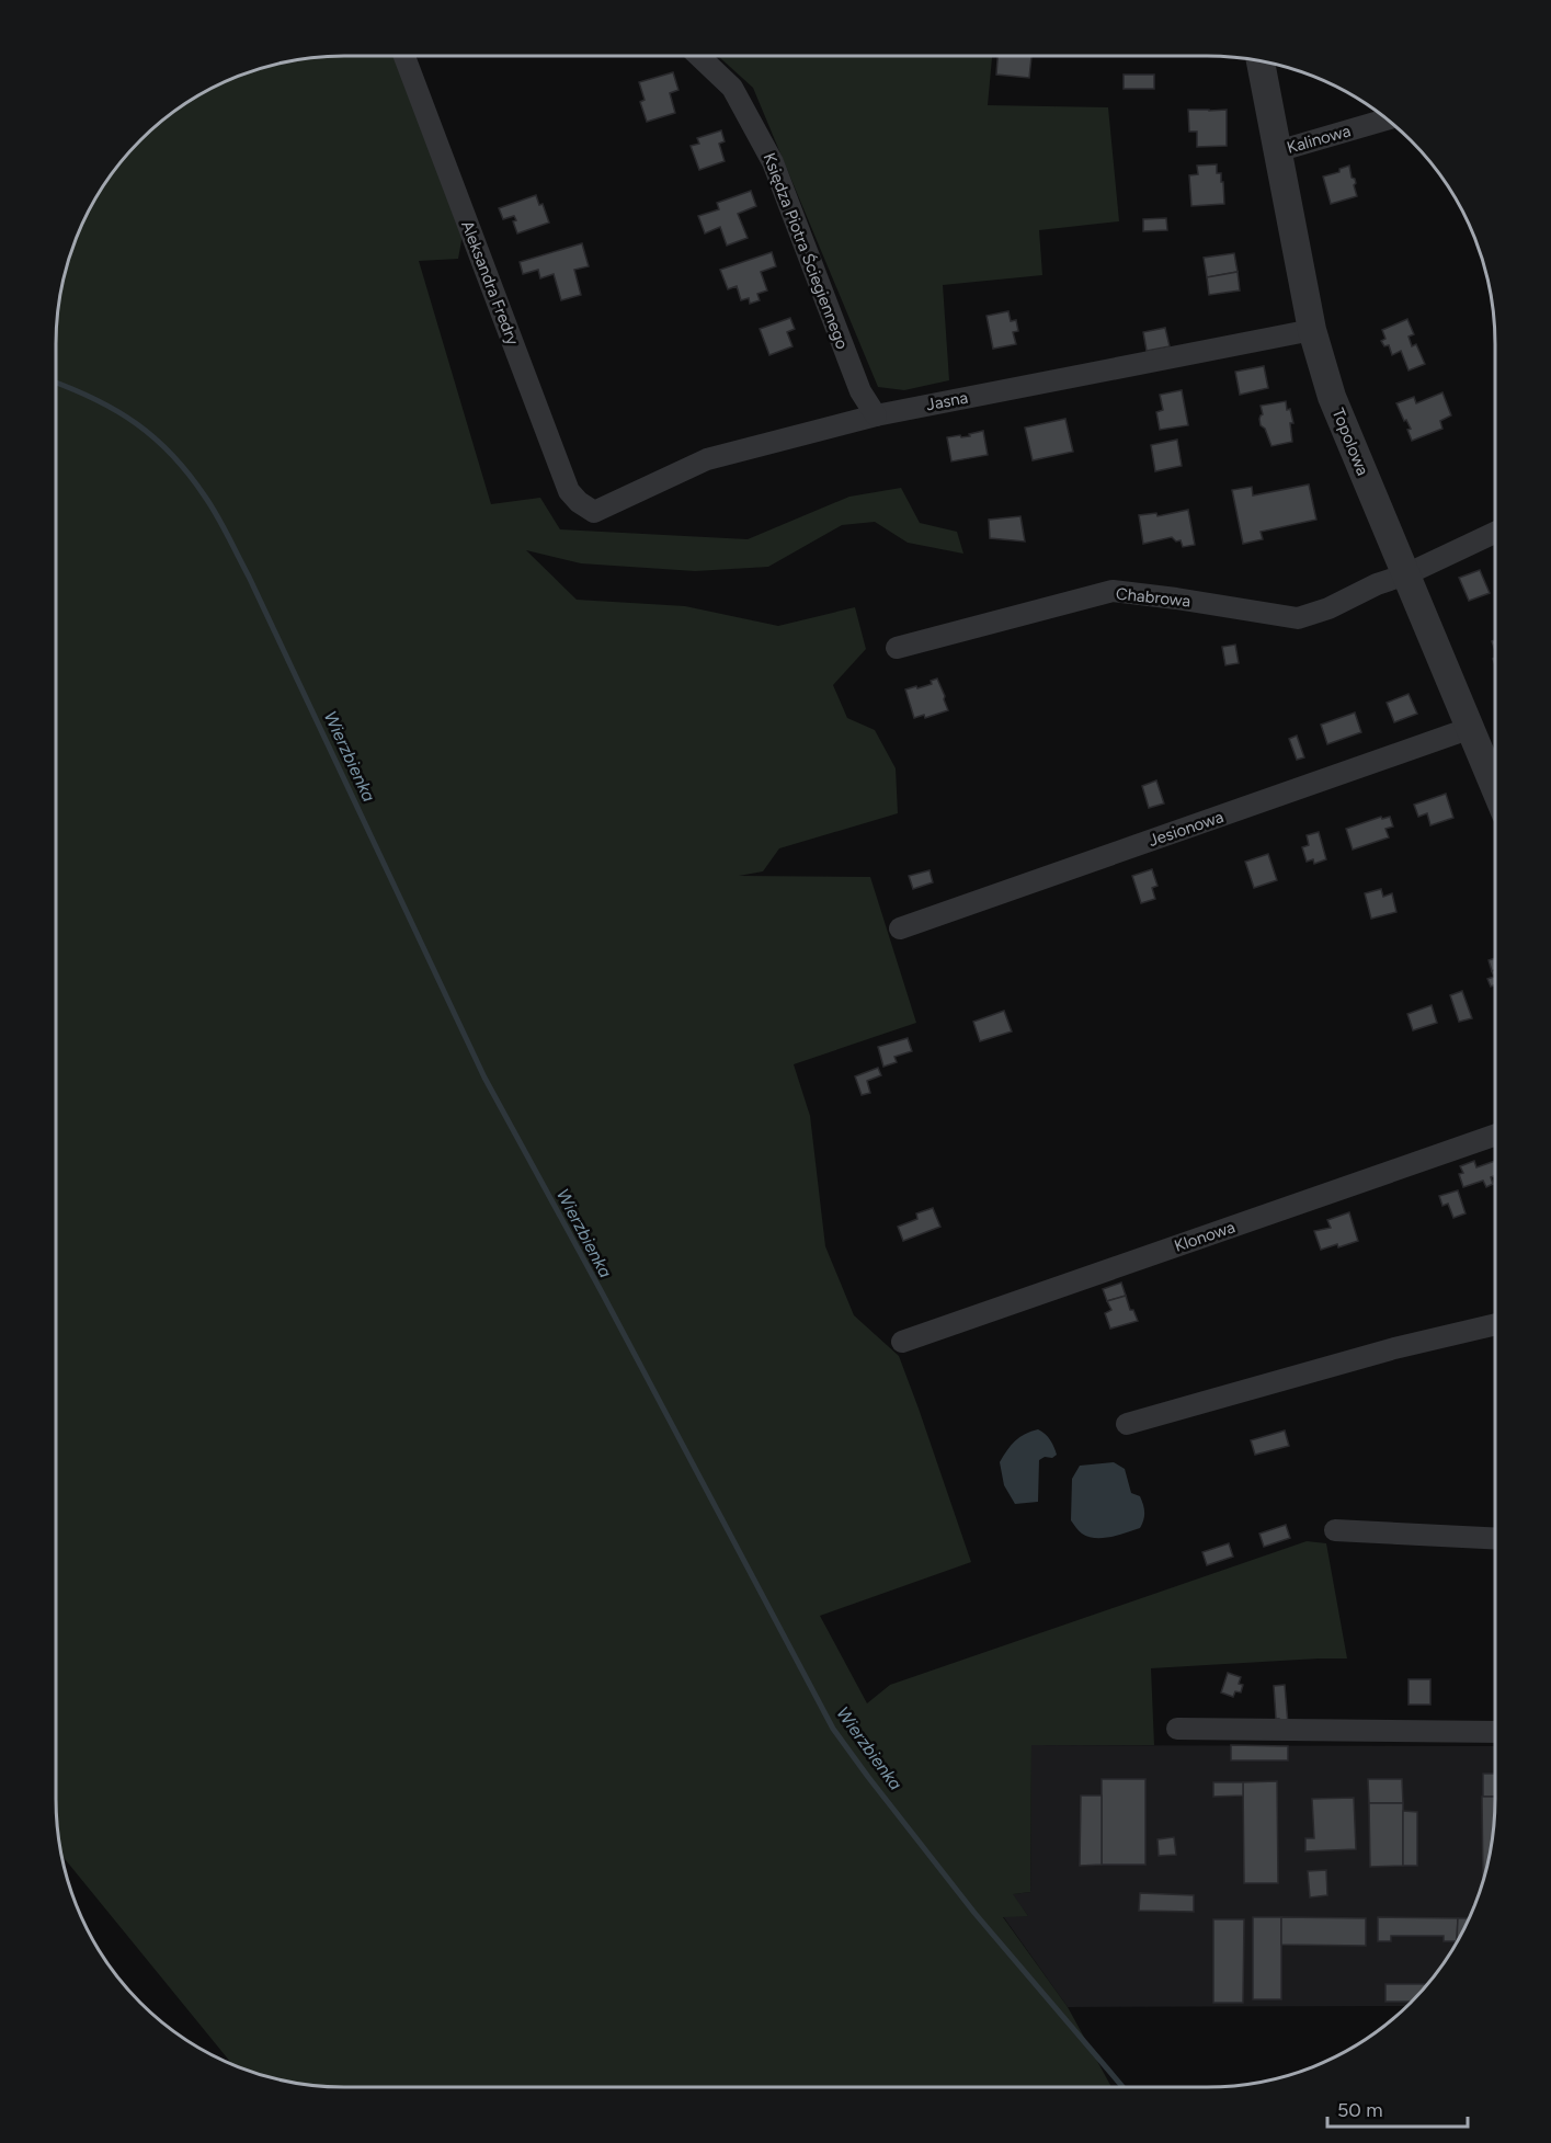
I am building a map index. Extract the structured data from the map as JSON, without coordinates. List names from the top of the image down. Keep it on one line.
{"streets":{"street":["Kalinowa","Księdza Piotra Ściegiennego","Aleksandra Fredry","Jasna","Topolowa","Chabrowa","Jesionowa","Klonowa"]},"crossings":[["Kalinowa","Topolowa"],["Księdza Piotra Ściegiennego","Jasna"],["Aleksandra Fredry","Jasna"],["Jasna","Topolowa"],["Topolowa","Chabrowa"],["Topolowa","Jesionowa"]],"water":["Wierzbienka"],"scale_bar":"50 m"}
